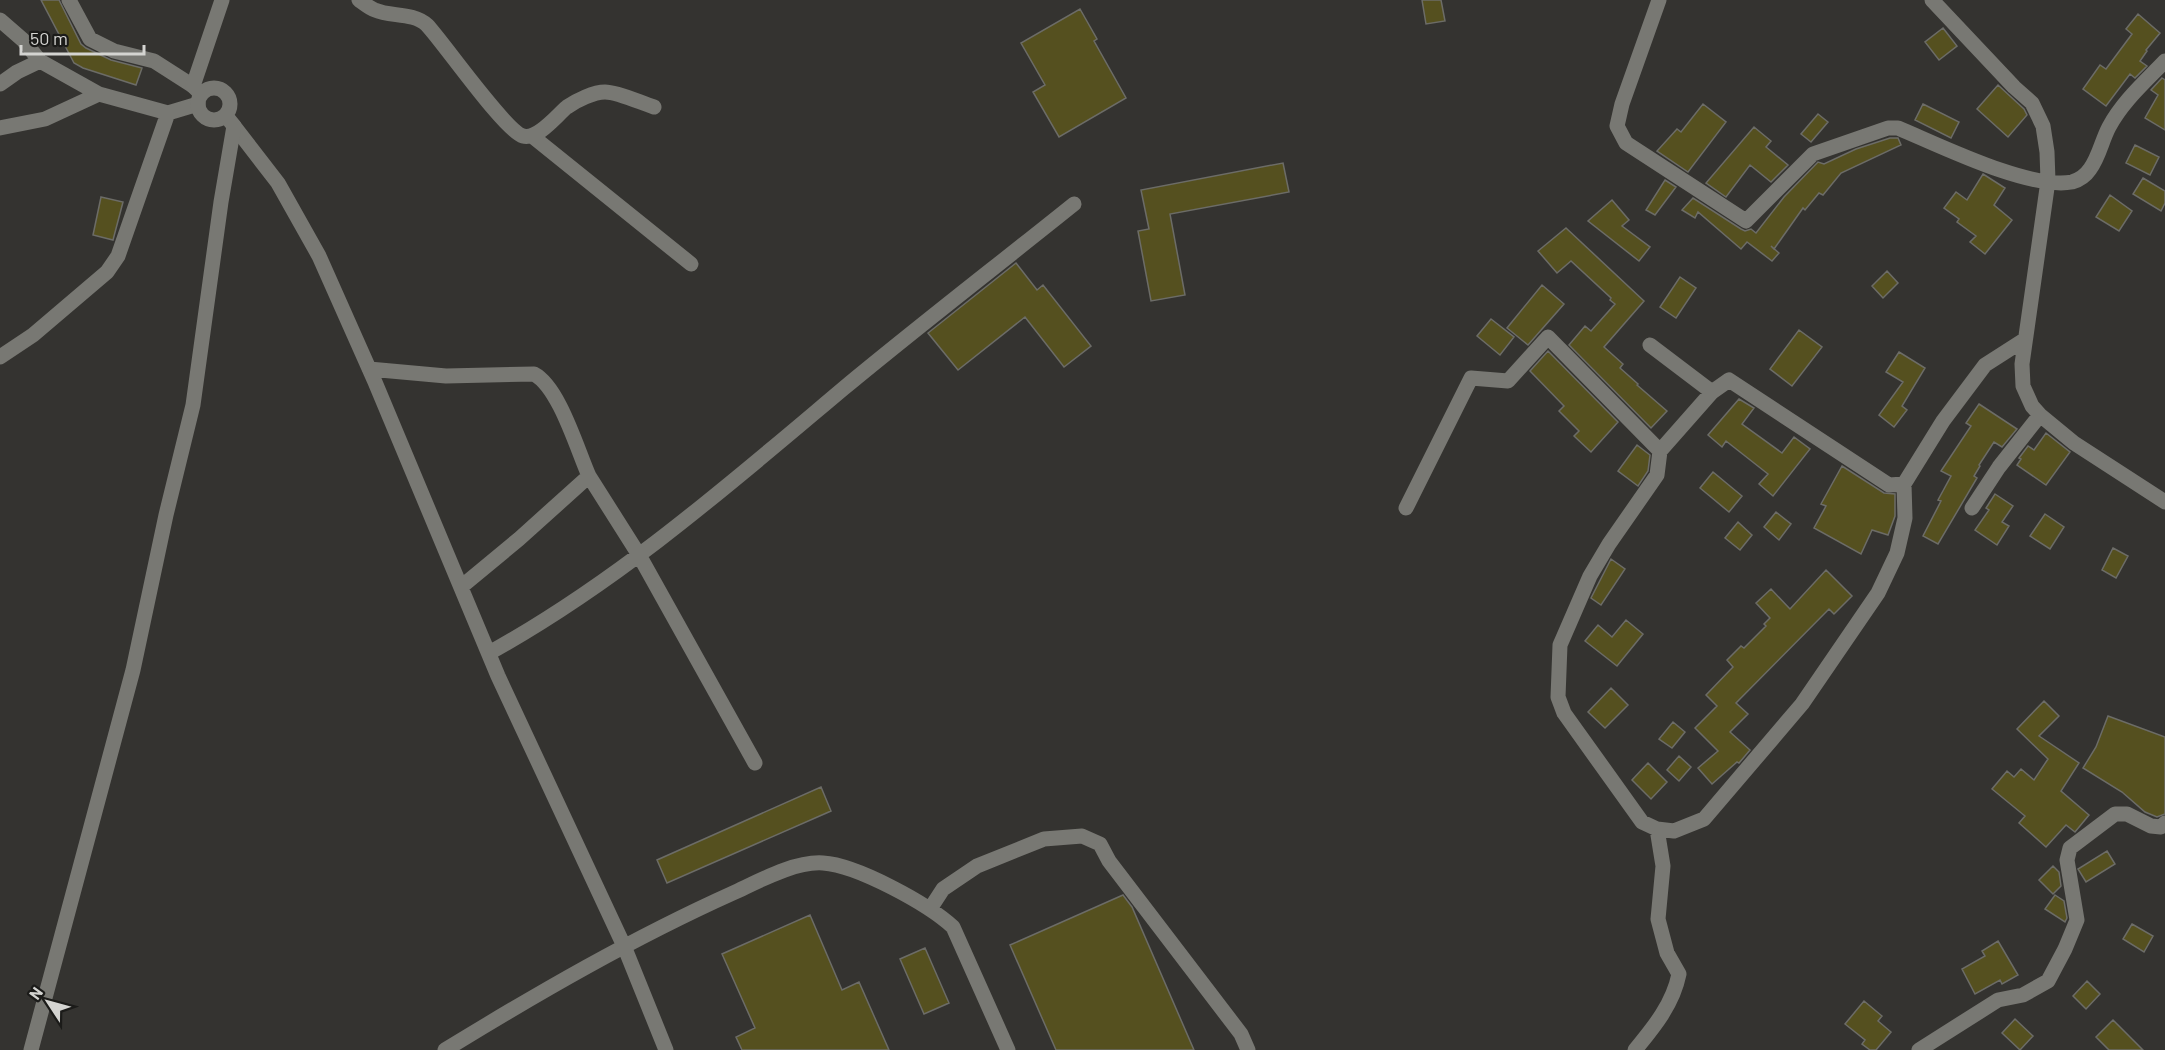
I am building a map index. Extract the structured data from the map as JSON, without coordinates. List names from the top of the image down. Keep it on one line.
{"scale_bar":"50 m","north":"top left"}
